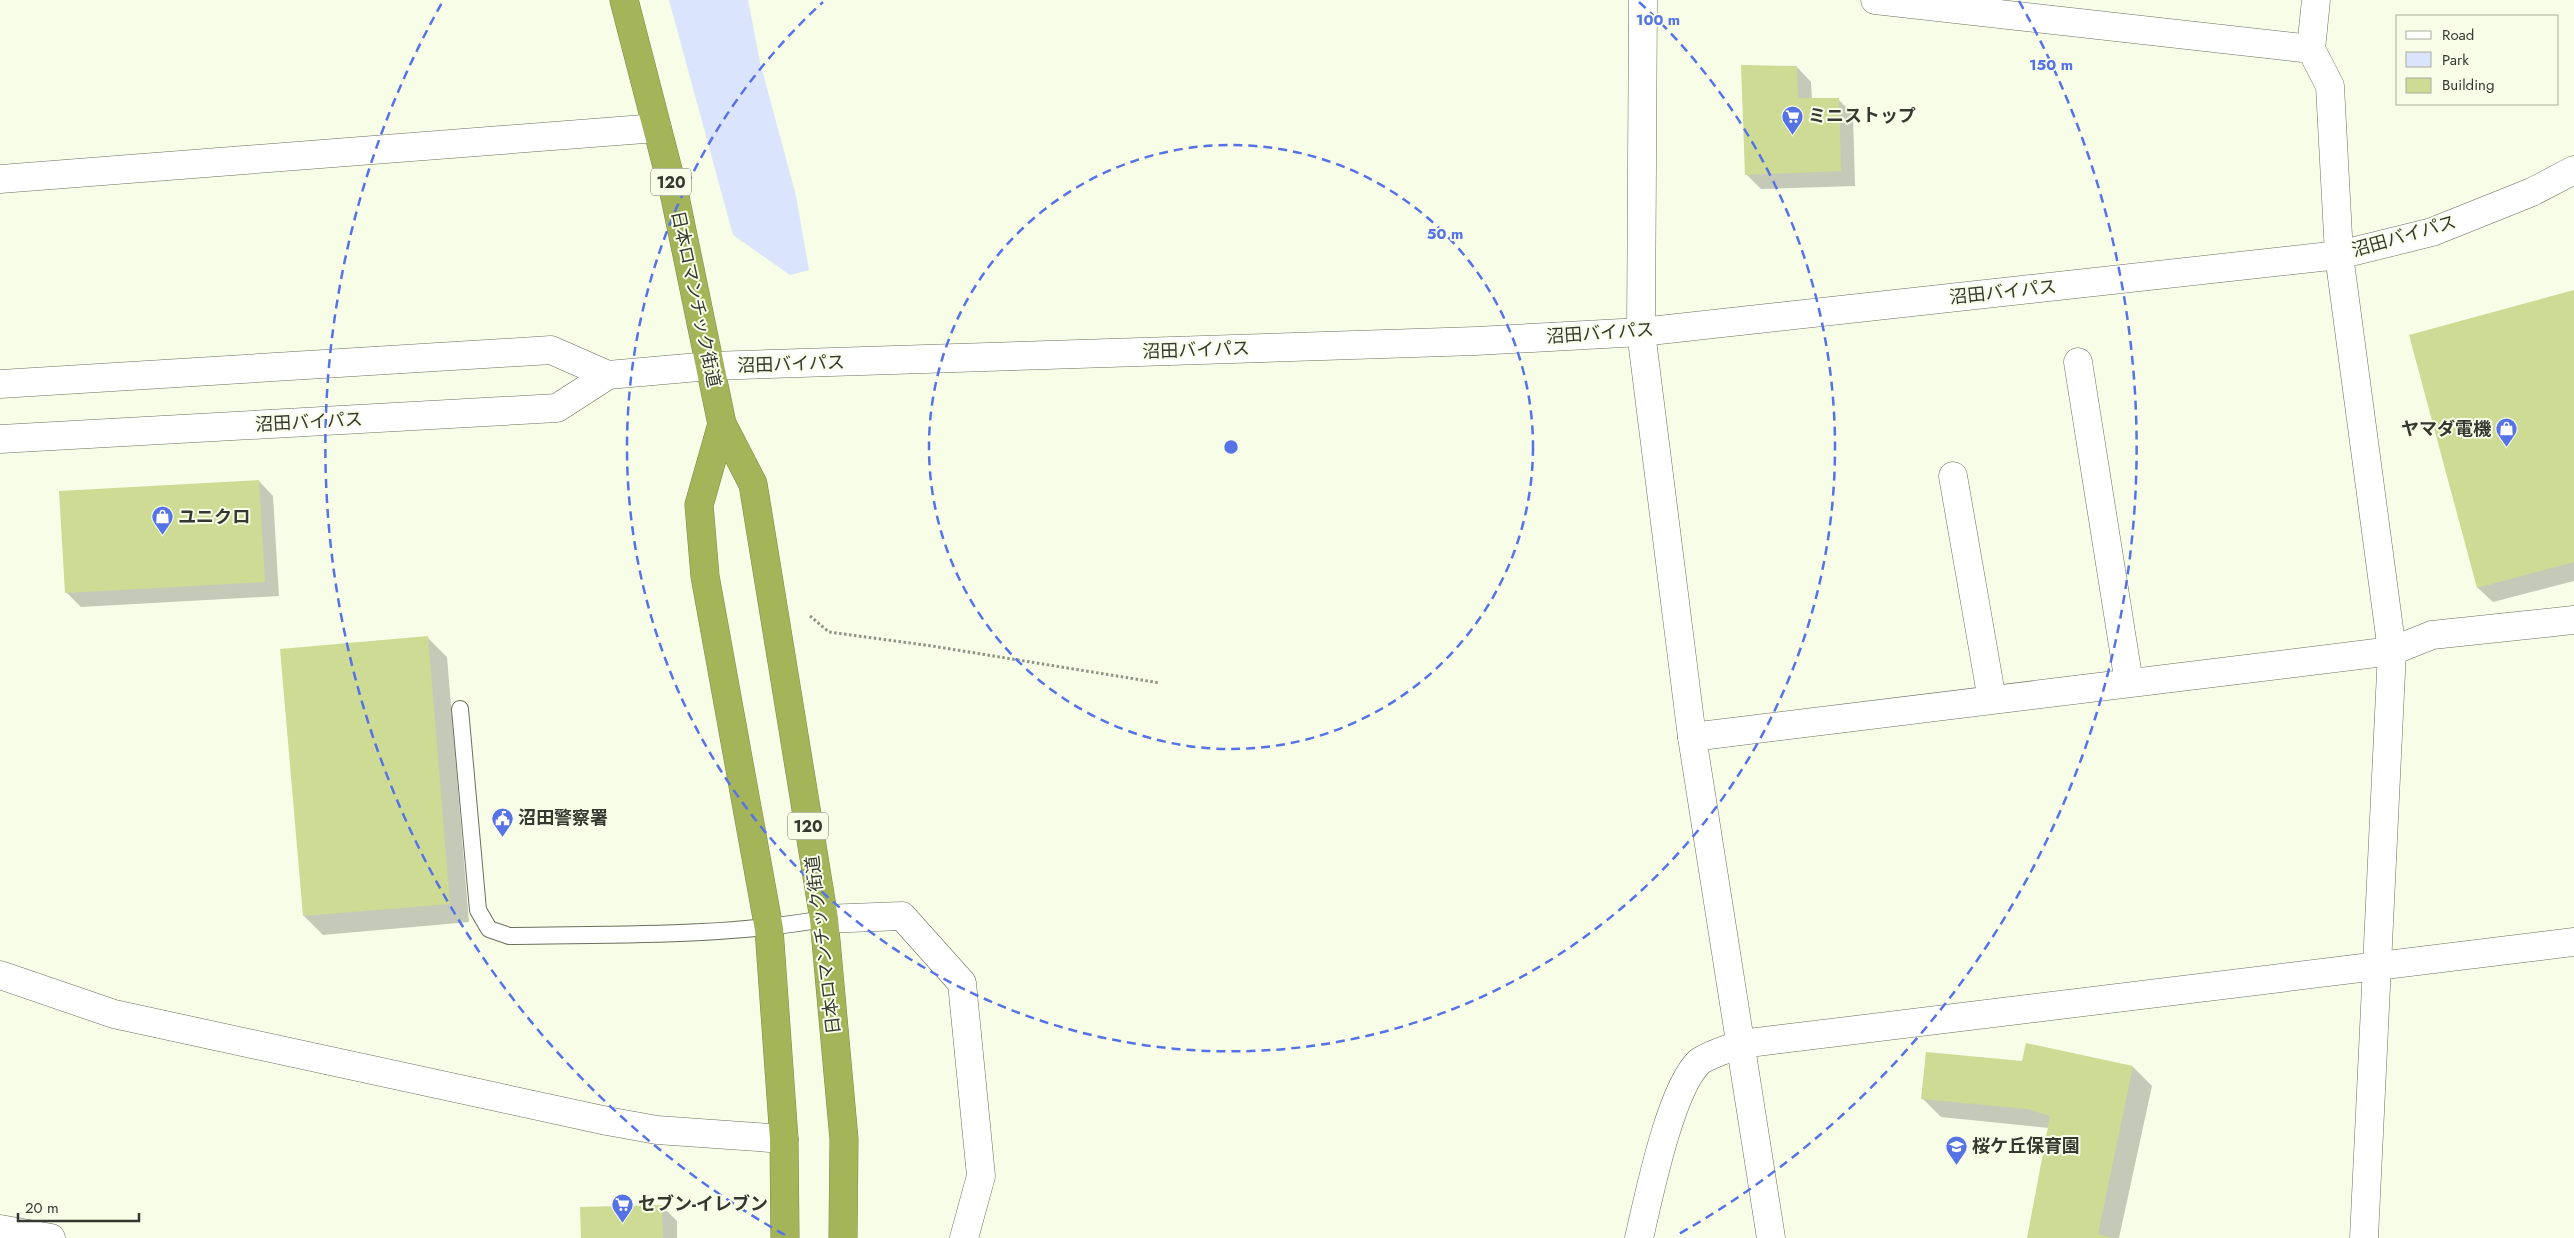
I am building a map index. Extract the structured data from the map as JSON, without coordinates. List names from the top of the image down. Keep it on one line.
{"streets":{"highway":["120","日本ロマンチック街道"],"street":["沼田バイパス"]},"crossings":[["沼田バイパス","日本ロマンチック街道"]],"places":{"supermarket":["ミニストップ","セブン-イレブン"],"shop":["ヤマダ電機","ユニクロ"],"public building":["沼田警察署"],"school or university":["桜ケ丘保育園"]},"legend":["Road","Park","Building"],"scale_bar":"20 m","rings":["100 m","150 m","50 m"]}
